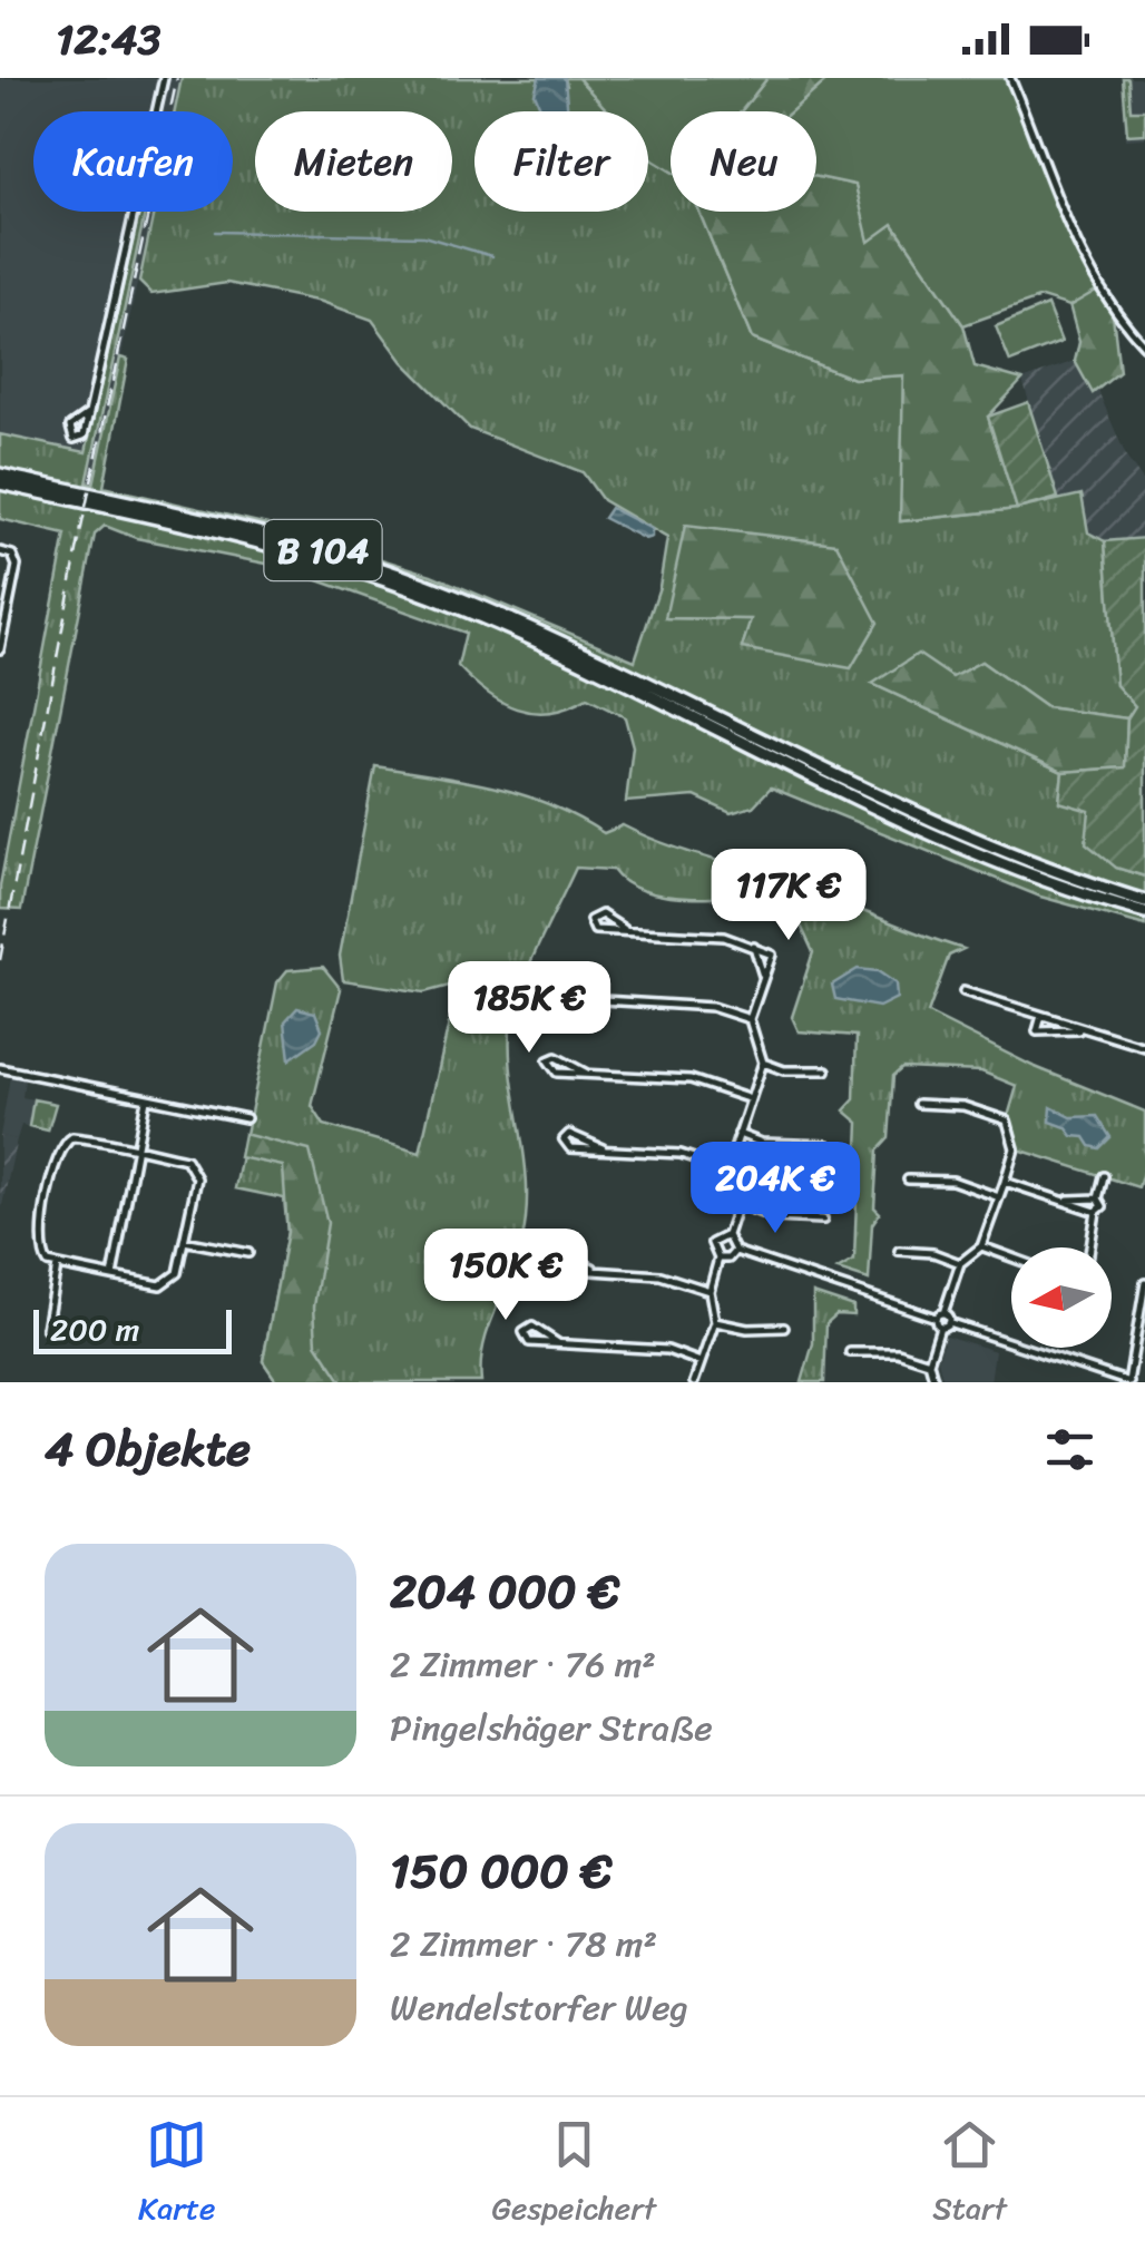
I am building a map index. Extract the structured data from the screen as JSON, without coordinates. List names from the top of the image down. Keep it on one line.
{"streets":{"highway":["B 104"]},"scale_bar":"200 m","north":"left","page":{"status":"12:43","chip":["Kaufen","Mieten","Filter","Neu"],"price":["117K €","185K €","204K €","150K €"],"scale":"200 m","heading":"4 Objekte","list":[{"name":"204 000 €","note":"2 Zimmer · 76 m² · Pingelshäger Straße"},{"name":"150 000 €","note":"2 Zimmer · 78 m² · Wendelstorfer Weg"}],"tabs":["Karte","Gespeichert","Start"]}}
